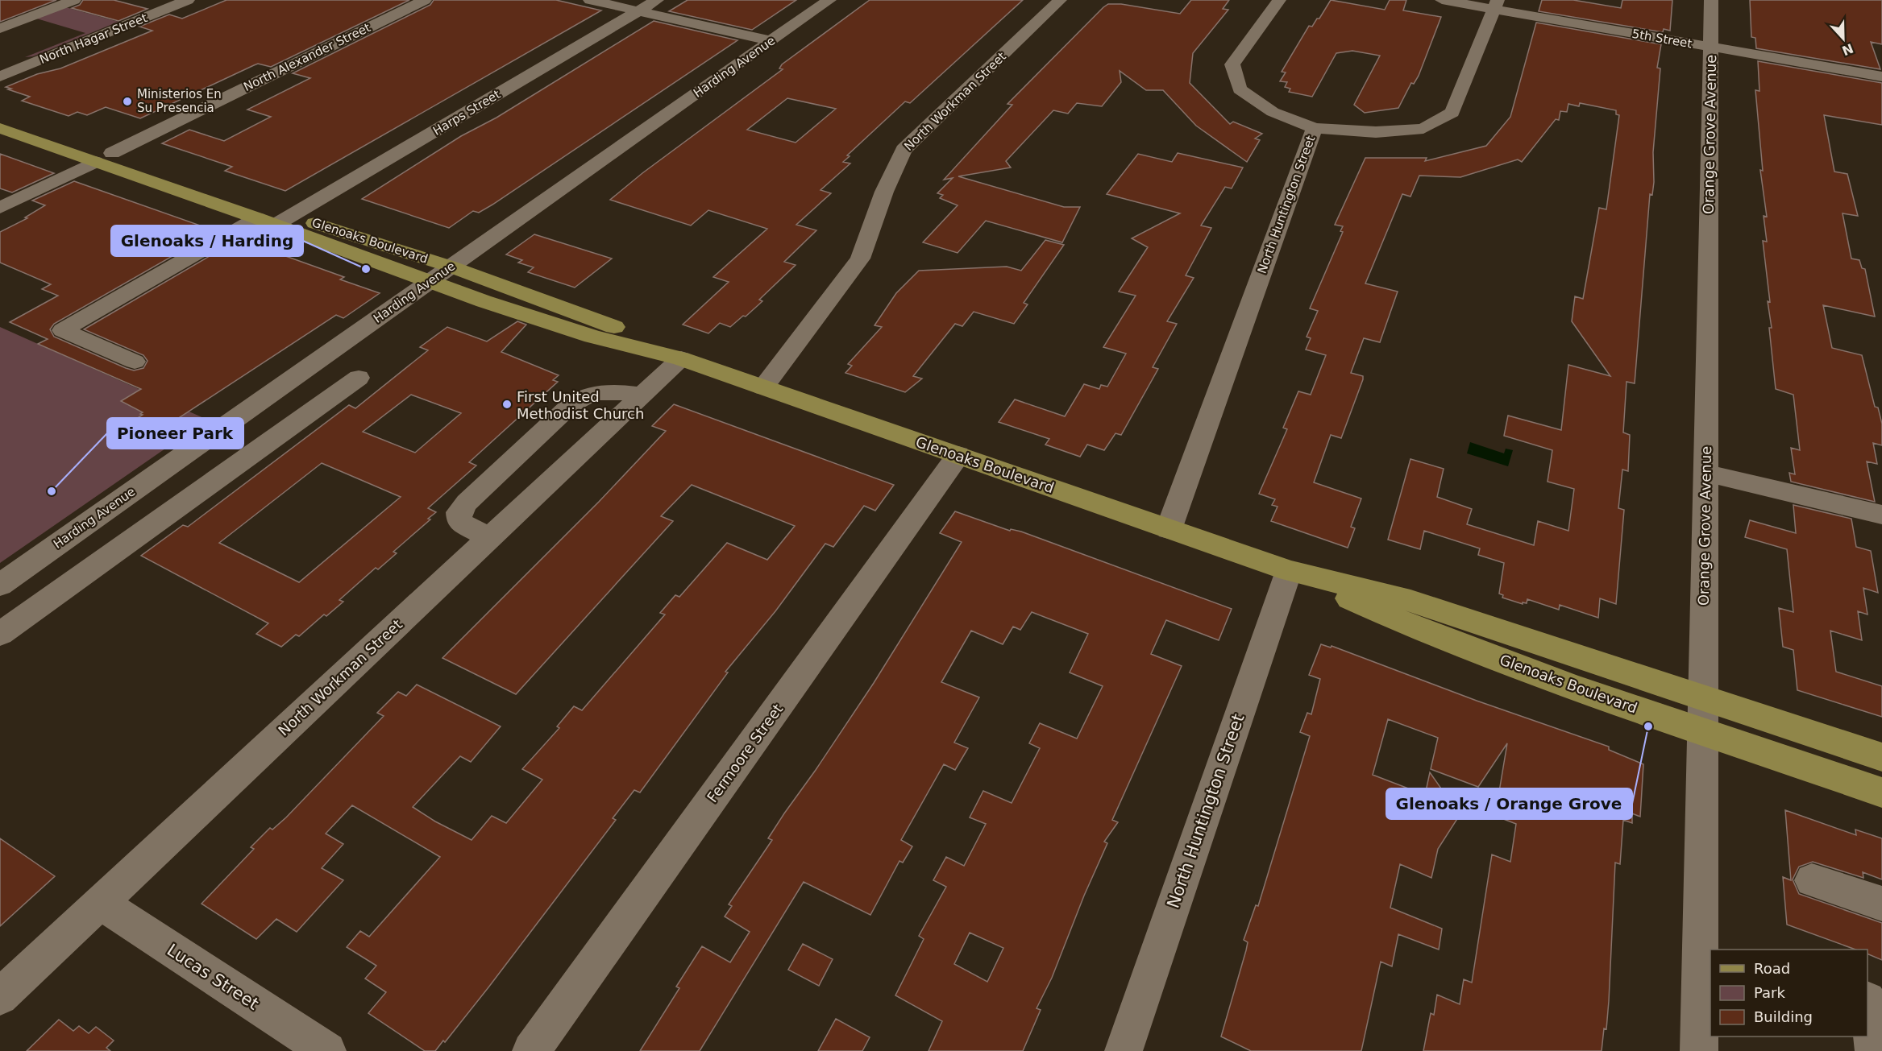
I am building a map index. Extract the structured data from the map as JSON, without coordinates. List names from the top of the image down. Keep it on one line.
{"streets":{"main road":["Glenoaks Boulevard"],"street":["North Hagar Street","5th Street","North Alexander Street","Harding Avenue","North Workman Street","Harps Street","Orange Grove Avenue","North Huntington Street","Fermoore Street","Lucas Street"]},"crossings":[["5th Street","Orange Grove Avenue"],["5th Street","North Huntington Street"],["North Alexander Street","Glenoaks Boulevard"],["Harding Avenue","Glenoaks Boulevard"],["North Workman Street","Glenoaks Boulevard"],["North Workman Street","Lucas Street"],["Harps Street","Glenoaks Boulevard"],["Orange Grove Avenue","Glenoaks Boulevard"],["North Huntington Street","Glenoaks Boulevard"],["Glenoaks Boulevard","Fermoore Street"]],"places":["Ministerios En Su Presencia","Glenoaks / Harding","First United Methodist Church","Pioneer Park","Glenoaks / Orange Grove"],"legend":["Road","Park","Building"],"north":"bottom"}
